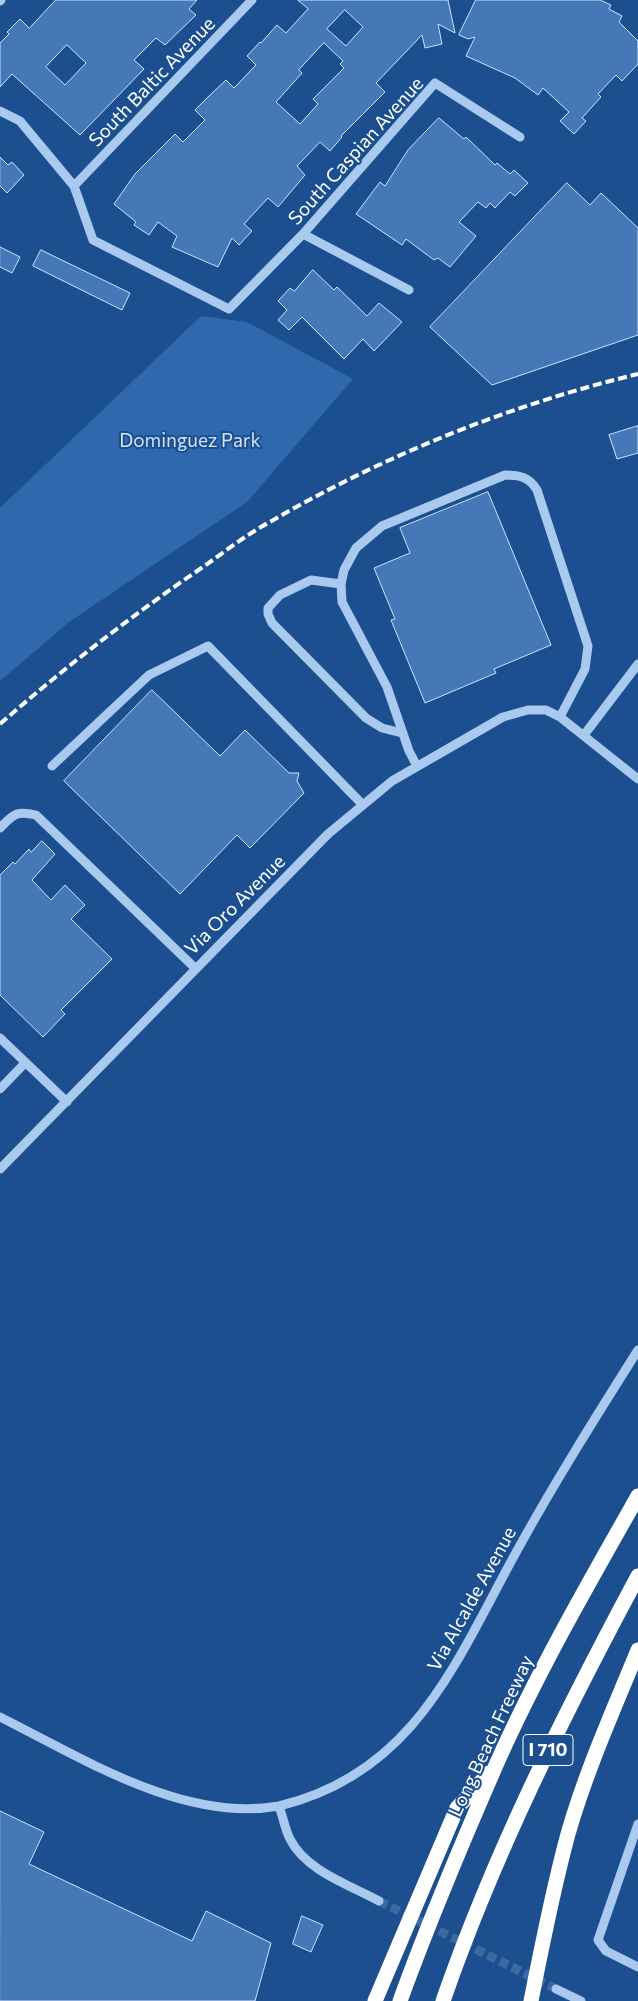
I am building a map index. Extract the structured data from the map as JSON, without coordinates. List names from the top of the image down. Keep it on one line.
{"streets":{"highway":["Long Beach Freeway","I 710"],"street":["South Baltic Avenue","South Caspian Avenue","Via Oro Avenue","Via Alcalde Avenue"]},"crossings":[["South Baltic Avenue","South Caspian Avenue"]],"parks":["Dominguez Park"]}
